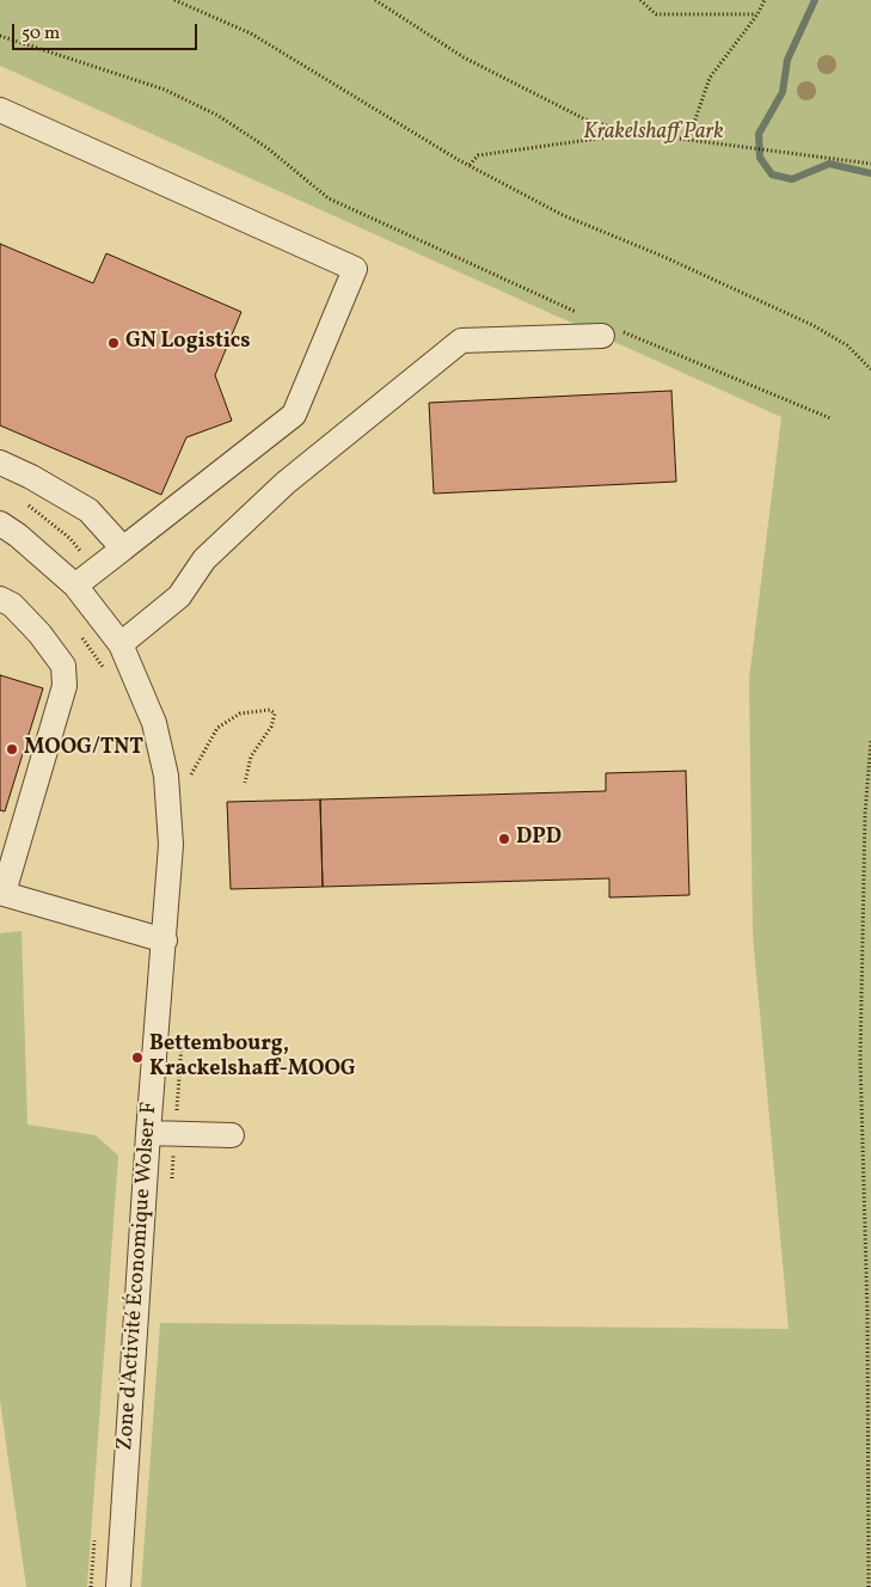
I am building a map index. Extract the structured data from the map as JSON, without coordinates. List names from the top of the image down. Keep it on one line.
{"streets":{"lane":["Zone d'Activité Économique Wolser F"]},"parks":["Krakelshaff Park"],"places":["GN Logistics","MOOG/TNT","DPD","Bettembourg, Krackelshaff-MOOG"],"scale_bar":"50 m"}
